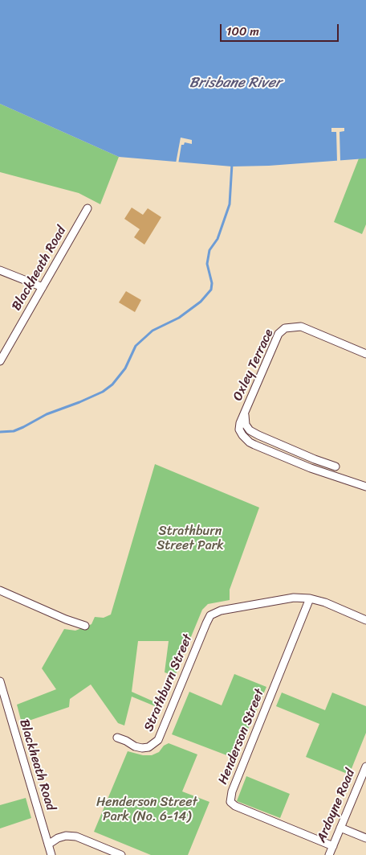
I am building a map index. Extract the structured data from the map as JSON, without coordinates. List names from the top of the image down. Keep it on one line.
{"streets":{"street":["Blackheath Road","Oxley Terrace","Strathburn Street","Henderson Street","Ardoyne Road"]},"crossings":[["Strathburn Street","Henderson Street"],["Henderson Street","Ardoyne Road"]],"water":["Brisbane River"],"parks":["Strathburn Street Park","Henderson Street Park (No. 6-14)"],"scale_bar":"100 m"}
